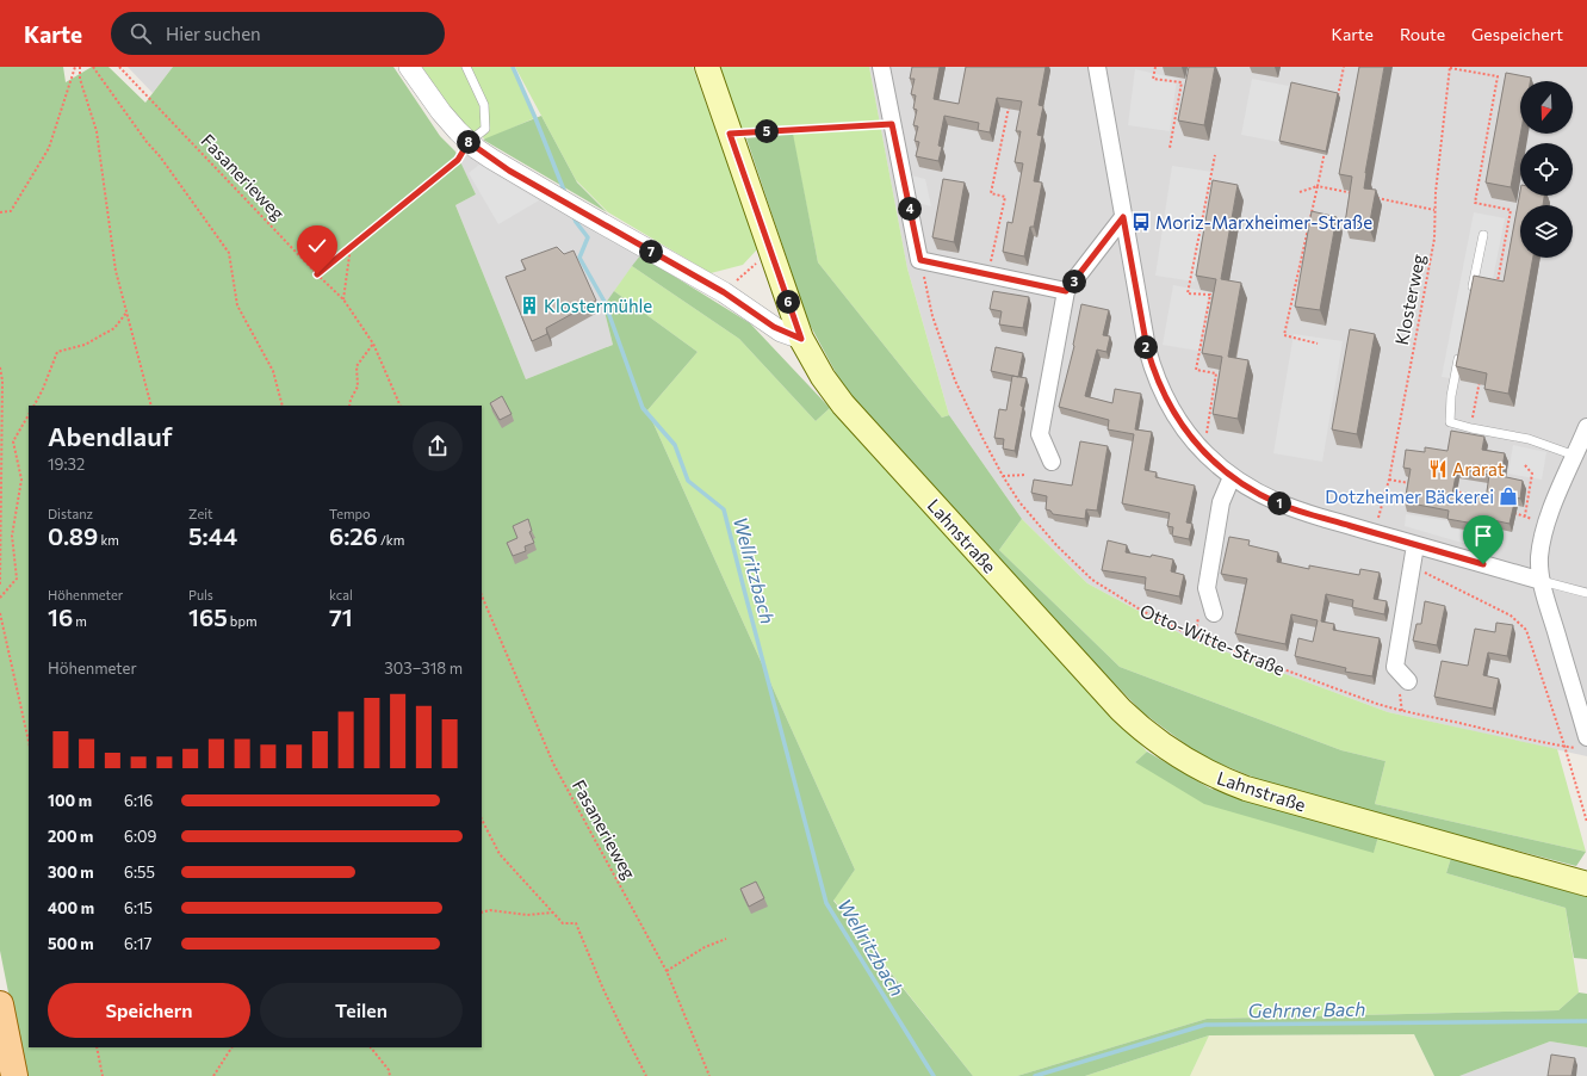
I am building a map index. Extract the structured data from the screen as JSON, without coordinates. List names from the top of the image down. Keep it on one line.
{"streets":{"main road":["Lahnstraße"],"path":["Fasanerieweg","Klosterweg","Otto-Witte-Straße"]},"water":["Wellritzbach","Gehrner Bach"],"places":{"bus stop":["Moriz-Marxheimer-Straße"],"building":["Klostermühle"],"restaurant":["Ararat"],"shop":["Dotzheimer Bäckerei"]},"north":"bottom","page":{"header":"Karte","search":"Hier suchen","nav":["Karte","Route","Gespeichert"],"pins":["5","8","4","7","3","6","2","1"],"heading":["Abendlauf","19:32"],"stats":[["Distanz","0.89 km"],["Zeit","5:44"],["Tempo","6:26 /km"],["Höhenmeter","16 m"],["Puls","165 bpm"],["kcal","71"]],"chart":["Höhenmeter","303–318 m"],"list":[{"name":"100 m","note":"6:16"},{"name":"200 m","note":"6:09"},{"name":"300 m","note":"6:55"},{"name":"400 m","note":"6:15"},{"name":"500 m","note":"6:17"}],"buttons":["Speichern","Teilen"]}}
